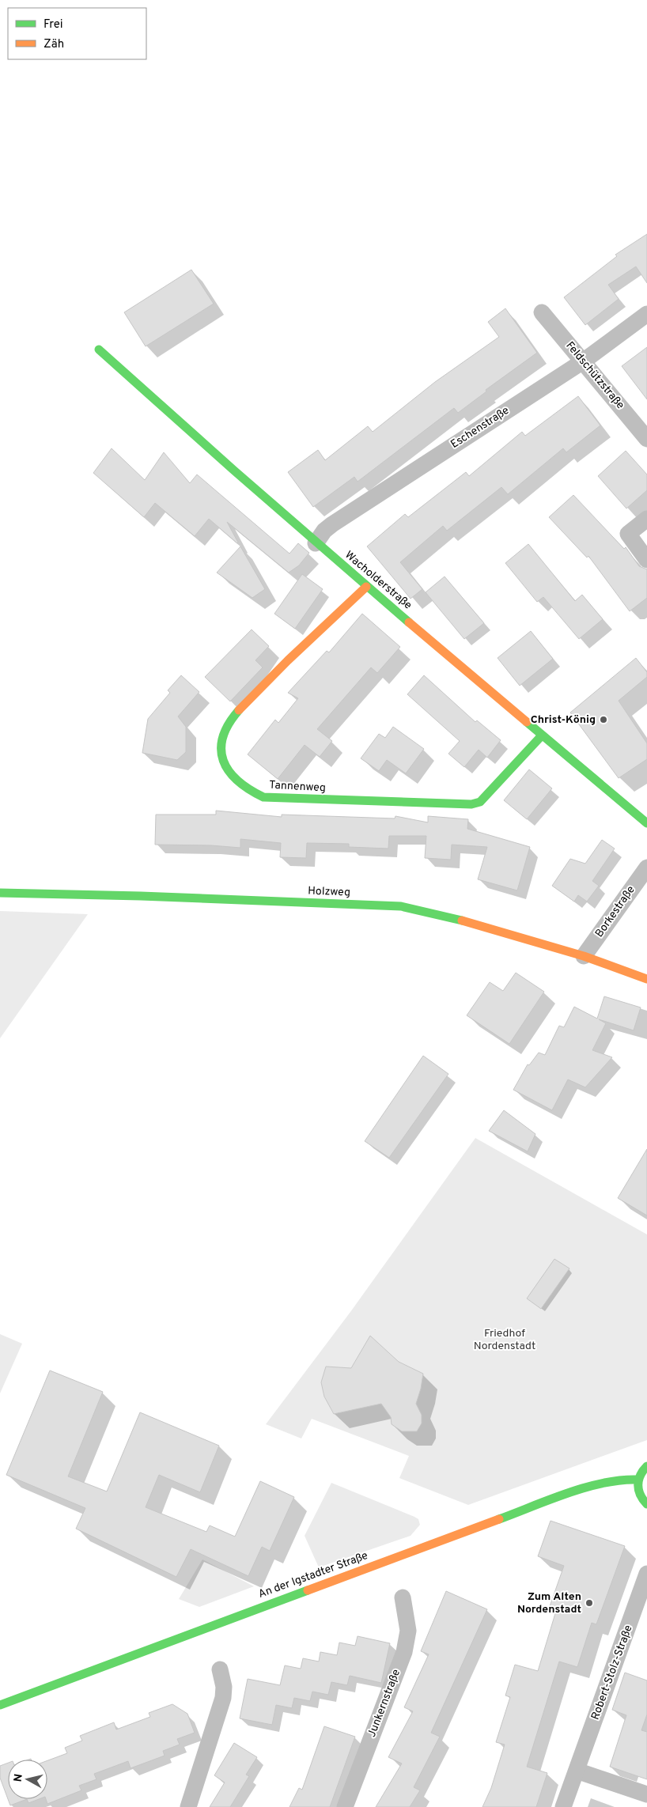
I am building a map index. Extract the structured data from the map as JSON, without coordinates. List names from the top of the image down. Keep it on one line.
{"streets":{"street":["Feldschützstraße","Eschenstraße","Wacholderstraße","Tannenweg","Holzweg","Borkestraße","An der Igstadter Straße","Robert-Stolz-Straße","Junkernstraße"]},"crossings":[["Feldschützstraße","Eschenstraße"],["Eschenstraße","Wacholderstraße"],["Wacholderstraße","Tannenweg"],["Holzweg","Borkestraße"]],"parks":["Friedhof Nordenstadt"],"places":["Christ-König","Zum Alten Nordenstadt"],"legend":["Frei","Zäh"],"north":"left"}
